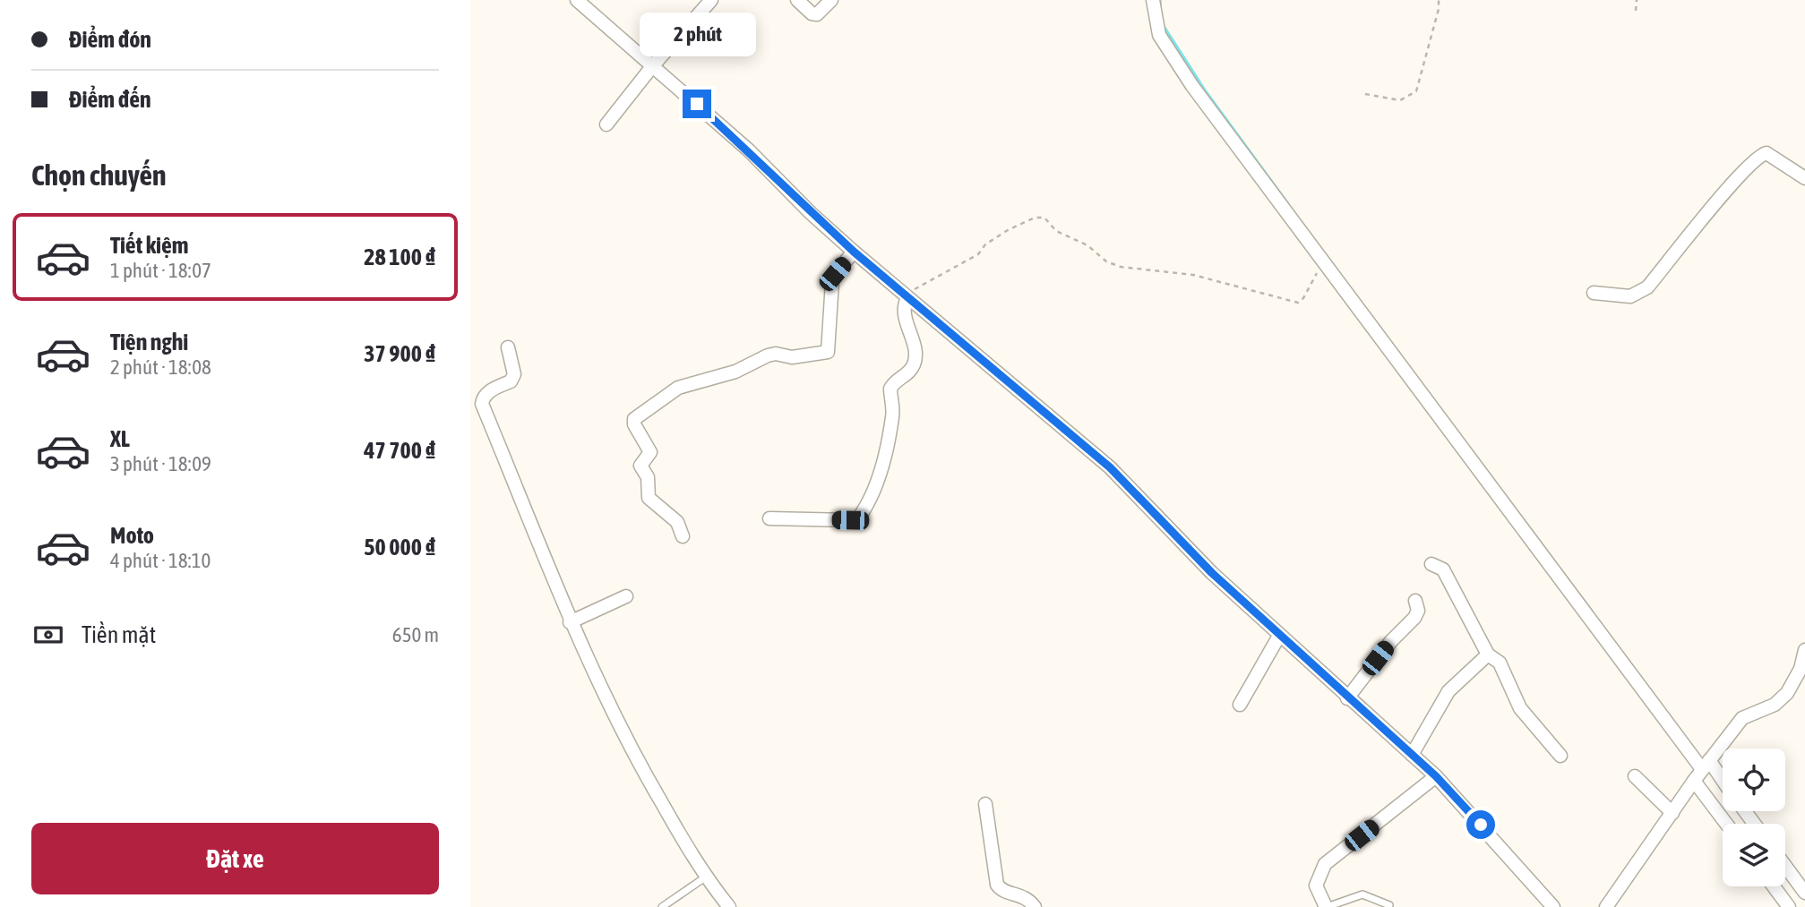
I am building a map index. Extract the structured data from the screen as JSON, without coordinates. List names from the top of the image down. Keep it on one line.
{"page":{"banner":["Điểm đón","Điểm đến"],"bubble":"2 phút","heading":"Chọn chuyến","list":[{"name":"Tiết kiệm","note":"1 phút · 18:07","value":"28 100 ₫"},{"name":"Tiện nghi","note":"2 phút · 18:08","value":"37 900 ₫"},{"name":"XL","note":"3 phút · 18:09","value":"47 700 ₫"},{"name":"Moto","note":"4 phút · 18:10","value":"50 000 ₫"}],"pay":["Tiền mặt","650 m"],"buttons":"Đặt xe"}}
